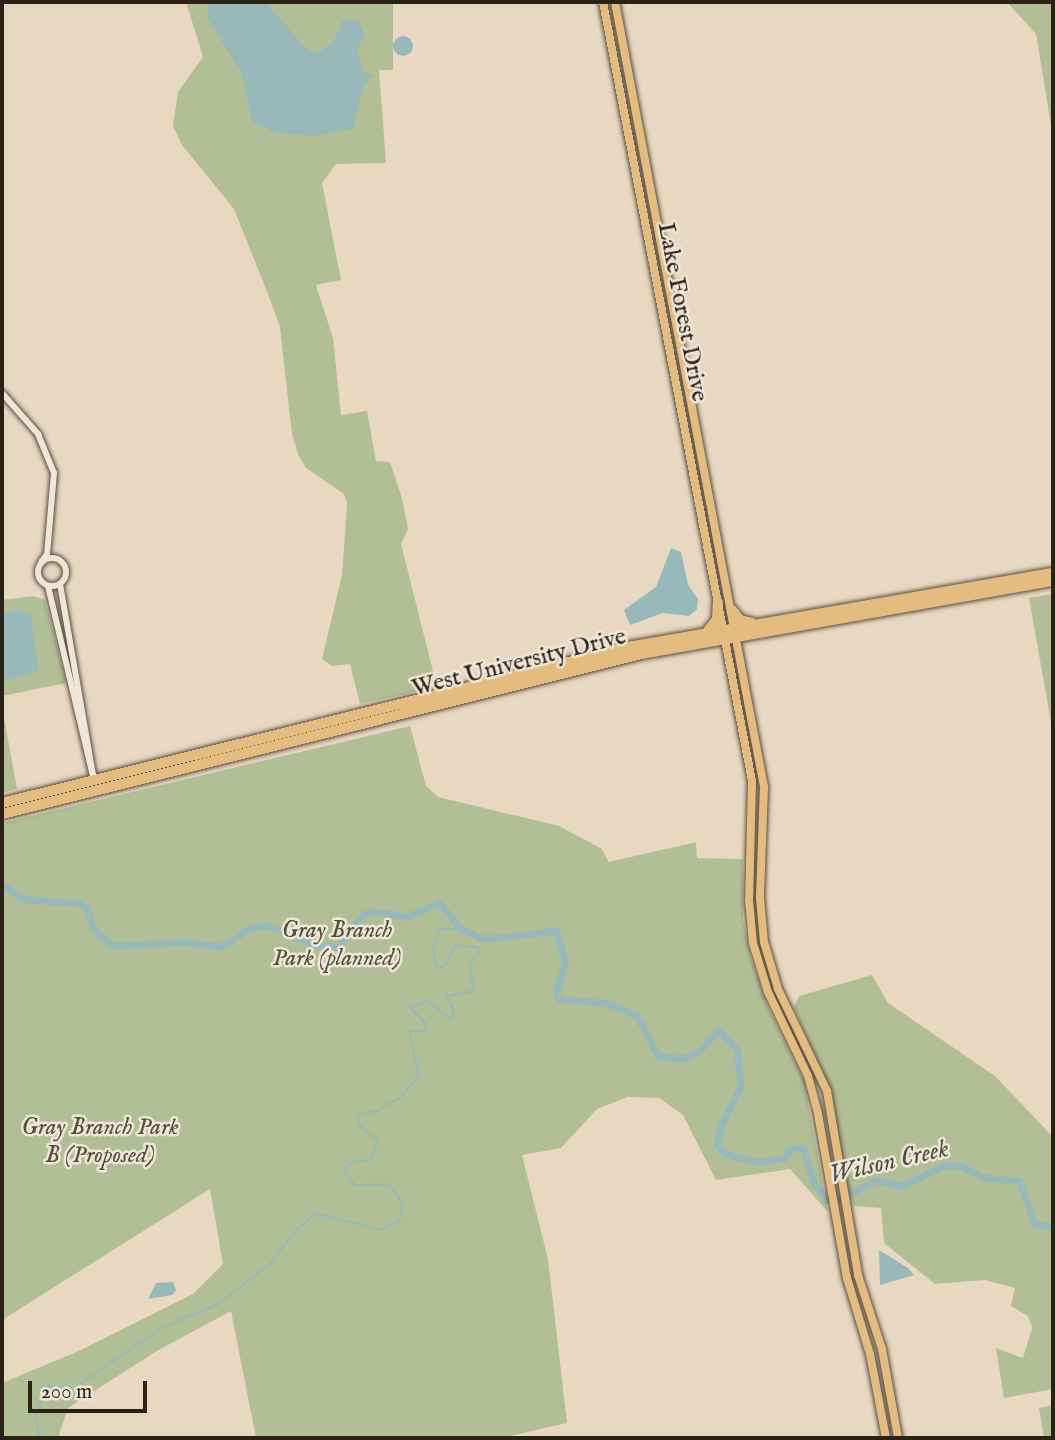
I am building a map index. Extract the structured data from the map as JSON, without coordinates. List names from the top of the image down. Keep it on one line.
{"streets":{"highway":["West University Drive"],"main road":["Lake Forest Drive"]},"crossings":[["Lake Forest Drive","West University Drive"]],"water":["Wilson Creek"],"parks":["Gray Branch Park (planned)","Gray Branch Park B (Proposed)"],"scale_bar":"200 m"}
